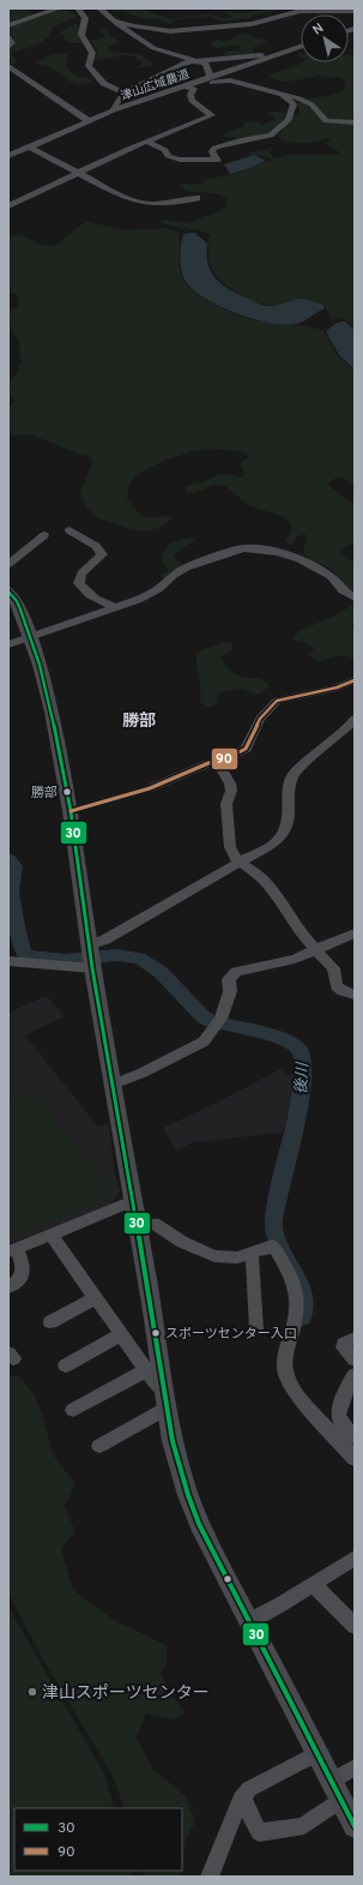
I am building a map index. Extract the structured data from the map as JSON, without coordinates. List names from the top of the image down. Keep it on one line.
{"streets":{"street":["津山広域農道"]},"districts":["勝部"],"water":["後川"],"places":["勝部","スポーツセンター入口","津山スポーツセンター"],"lines":["transit line 30","transit line 90"],"legend":["30","90"],"north":"top left"}
